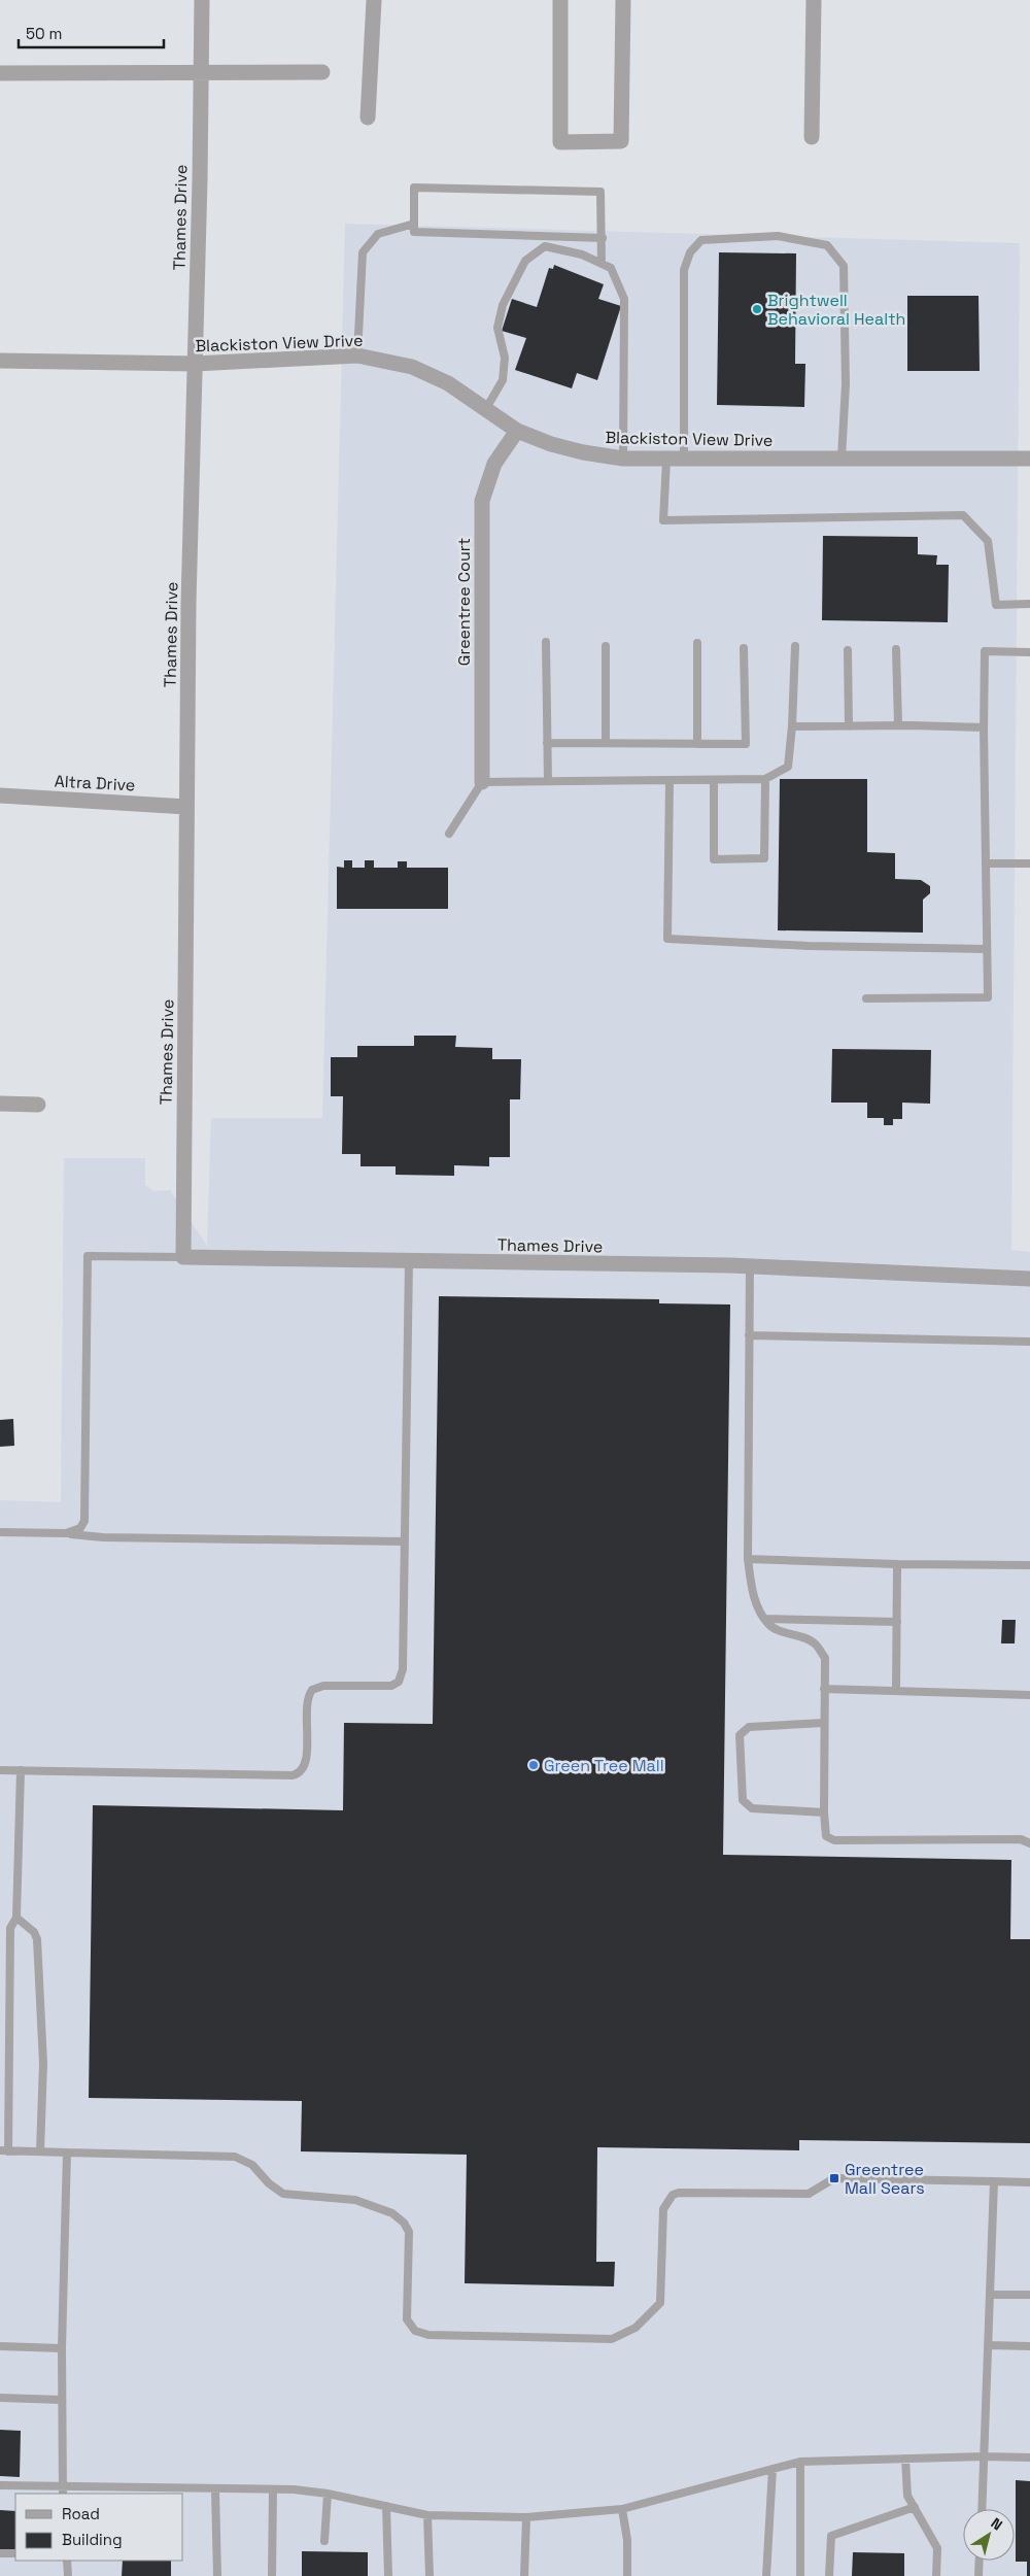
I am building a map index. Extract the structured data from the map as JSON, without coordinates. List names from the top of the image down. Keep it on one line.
{"streets":{"street":["Thames Drive","Blackiston View Drive","Greentree Court","Altra Drive"]},"crossings":[["Thames Drive","Blackiston View Drive"],["Thames Drive","Altra Drive"],["Blackiston View Drive","Greentree Court"]],"places":{"other":["Brightwell Behavioral Health","Green Tree Mall"],"transit":["Greentree Mall Sears"]},"legend":["Road","Building"],"scale_bar":"50 m","north":"top right"}
